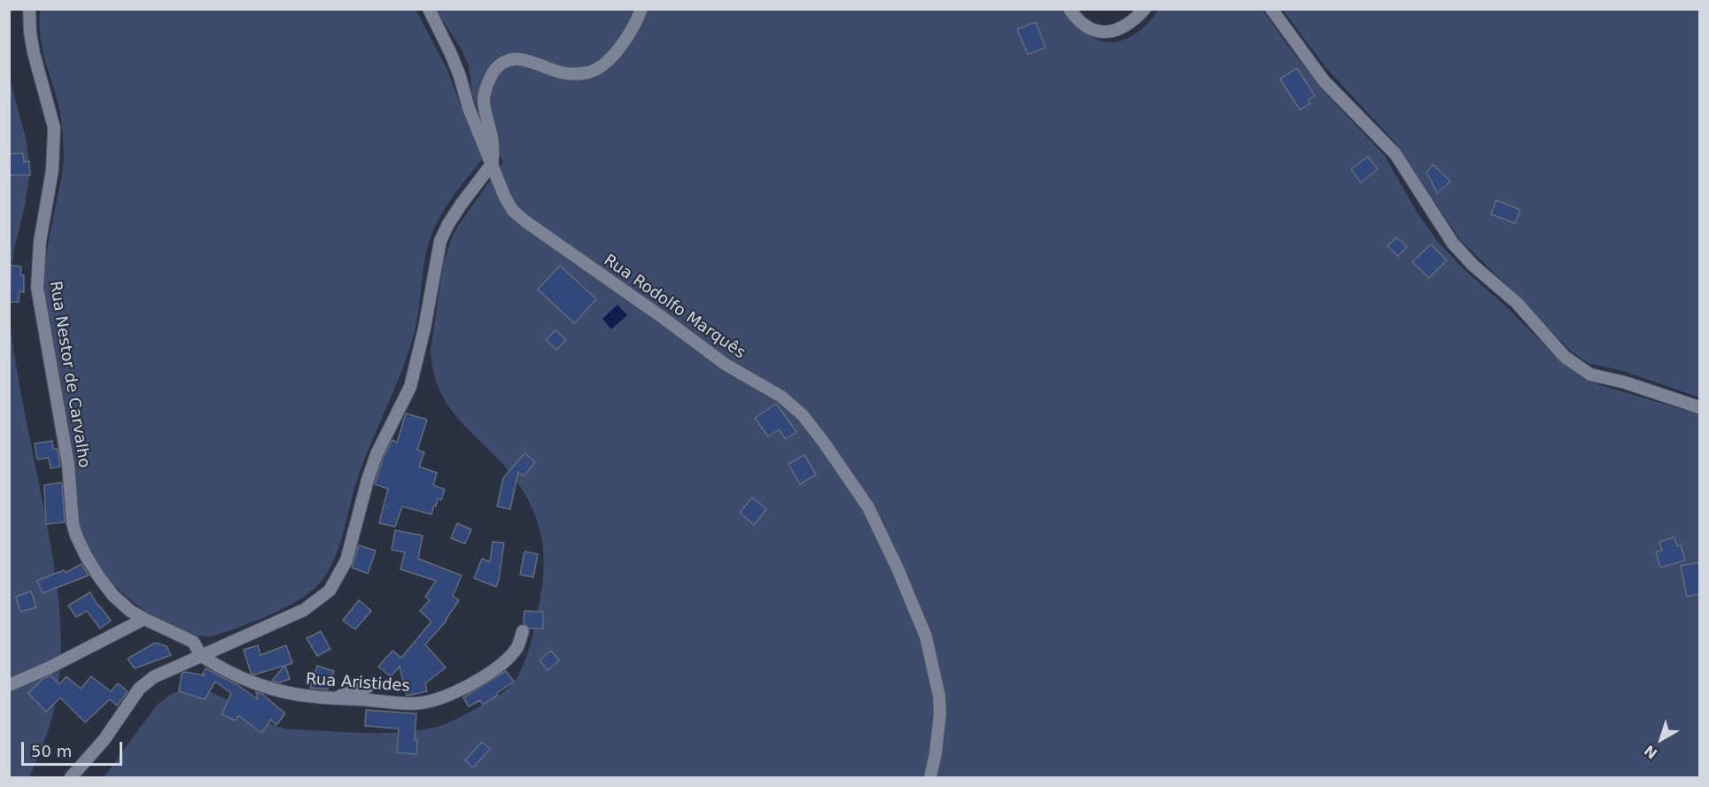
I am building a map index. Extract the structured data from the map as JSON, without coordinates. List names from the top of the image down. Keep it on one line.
{"streets":{"street":["Rua Rodolfo Marquês","Rua Nestor de Carvalho","Rua Aristides"]},"crossings":[["Rua Nestor de Carvalho","Rua Aristides"]],"scale_bar":"50 m","north":"bottom left"}
